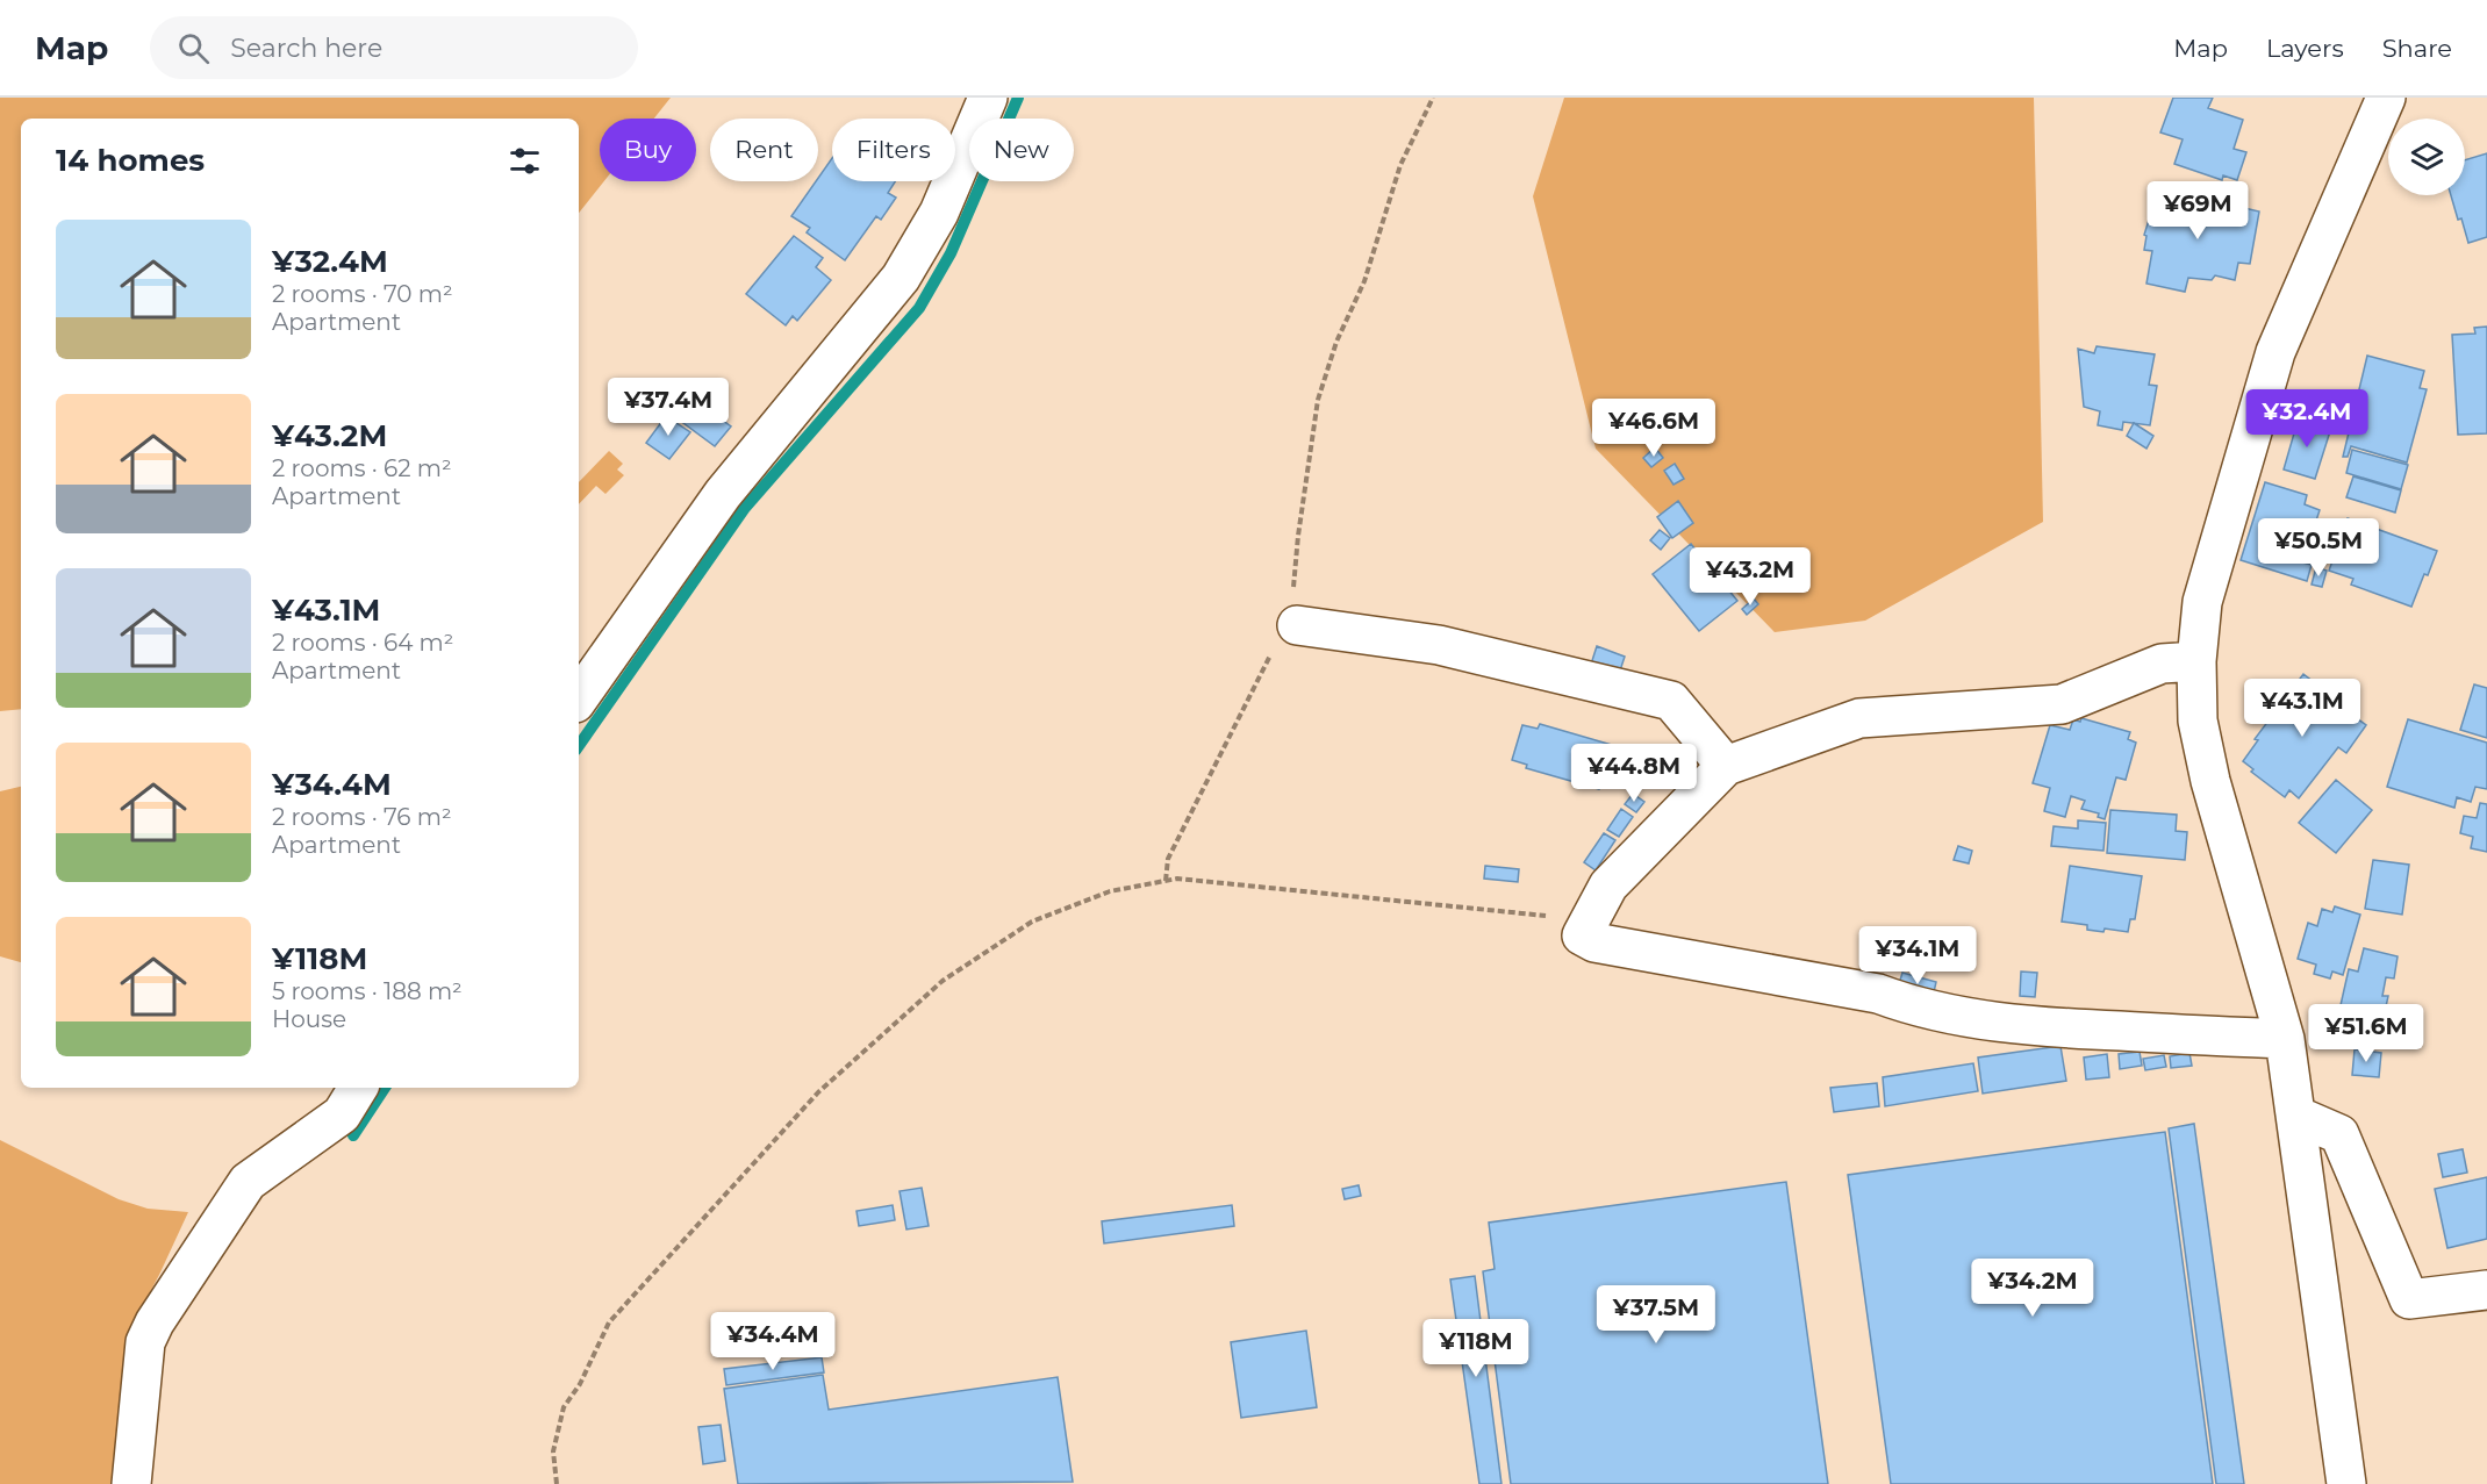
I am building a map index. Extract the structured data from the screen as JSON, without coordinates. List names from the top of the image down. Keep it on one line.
{"page":{"header":"Map","search":"Search here","nav":["Map","Layers","Share"],"chip":["Buy","Rent","Filters","New"],"heading":"14 homes","price":["¥69M","¥37.4M","¥32.4M","¥46.6M","¥50.5M","¥43.2M","¥43.1M","¥44.8M","¥34.1M","¥51.6M","¥34.2M","¥37.5M","¥34.4M","¥118M"],"list":[{"name":"¥32.4M","note":"2 rooms · 70 m² · Apartment"},{"name":"¥43.2M","note":"2 rooms · 62 m² · Apartment"},{"name":"¥43.1M","note":"2 rooms · 64 m² · Apartment"},{"name":"¥34.4M","note":"2 rooms · 76 m² · Apartment"},{"name":"¥118M","note":"5 rooms · 188 m² · House"}]}}
